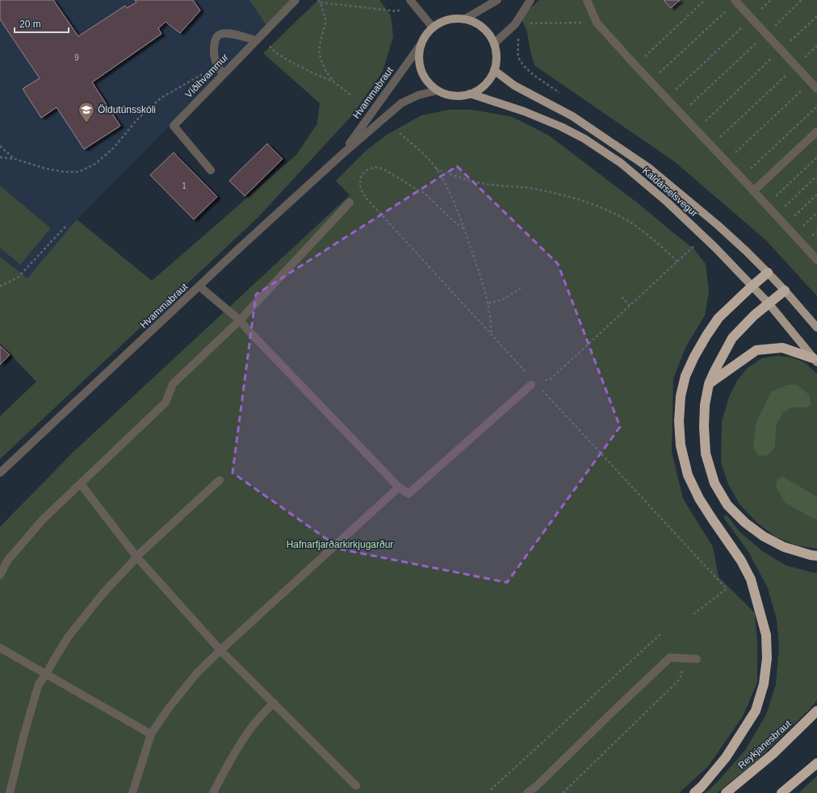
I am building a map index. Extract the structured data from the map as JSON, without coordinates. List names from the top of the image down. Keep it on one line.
{"streets":{"highway":["Reykjanesbraut"],"main road":["Kaldárselsvegur"],"street":["Víðihvammur","Hvammabraut"]},"crossings":[["Hvammabraut","Kaldárselsvegur"]],"parks":["Hafnarfjarðarkirkjugarður"],"places":{"school or university":["Öldutúnsskóli"]},"house_numbers":["9","1"],"scale_bar":"20 m"}
